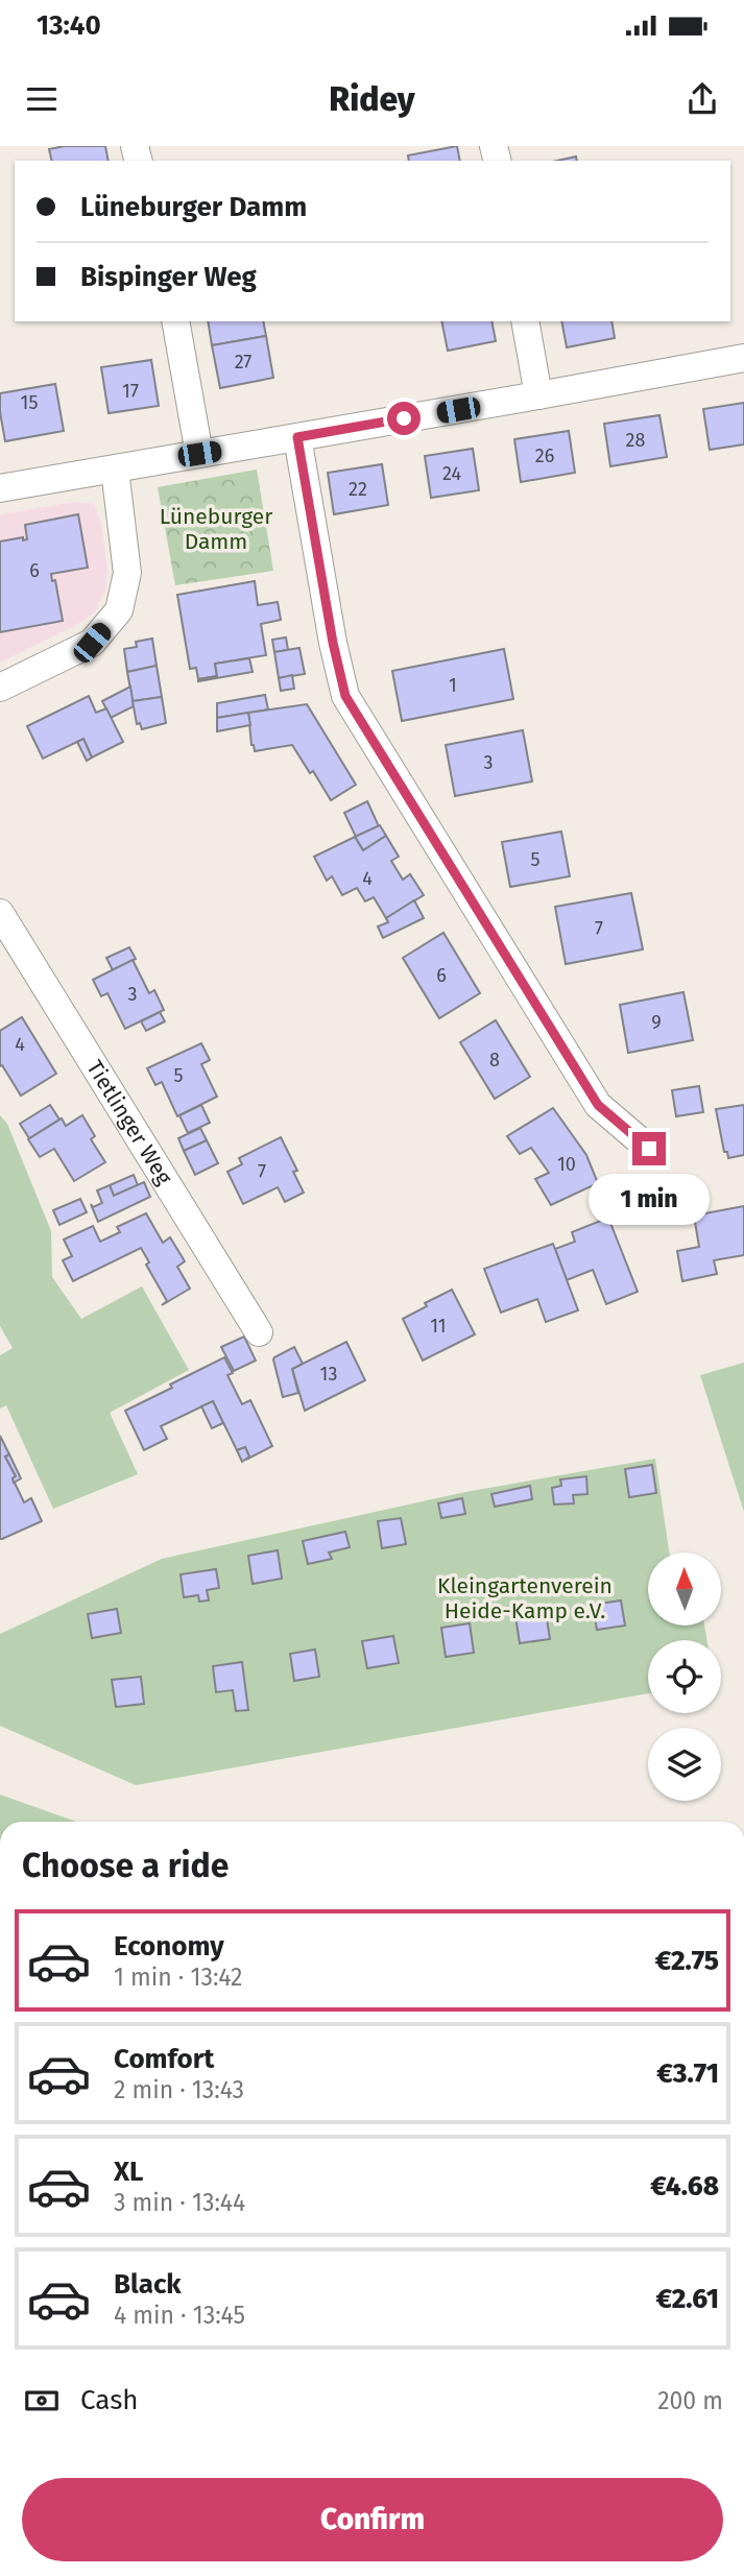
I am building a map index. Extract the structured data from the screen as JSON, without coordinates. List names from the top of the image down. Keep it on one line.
{"streets":{"street":["Tietlinger Weg"]},"parks":["Lüneburger Damm","Kleingartenverein Heide-Kamp e.V."],"house_numbers":["27","17","15","28","26","24","22","6","1","3","5","4","7","6","3","9","4","8","5","10","7","11","13"],"north":"top","page":{"status":"13:40","header":"Ridey","banner":["Lüneburger Damm","Bispinger Weg"],"bubble":"1 min","heading":"Choose a ride","list":[{"name":"Economy","note":"1 min · 13:42","value":"€2.75"},{"name":"Comfort","note":"2 min · 13:43","value":"€3.71"},{"name":"XL","note":"3 min · 13:44","value":"€4.68"},{"name":"Black","note":"4 min · 13:45","value":"€2.61"}],"pay":["Cash","200 m"],"buttons":"Confirm"}}
